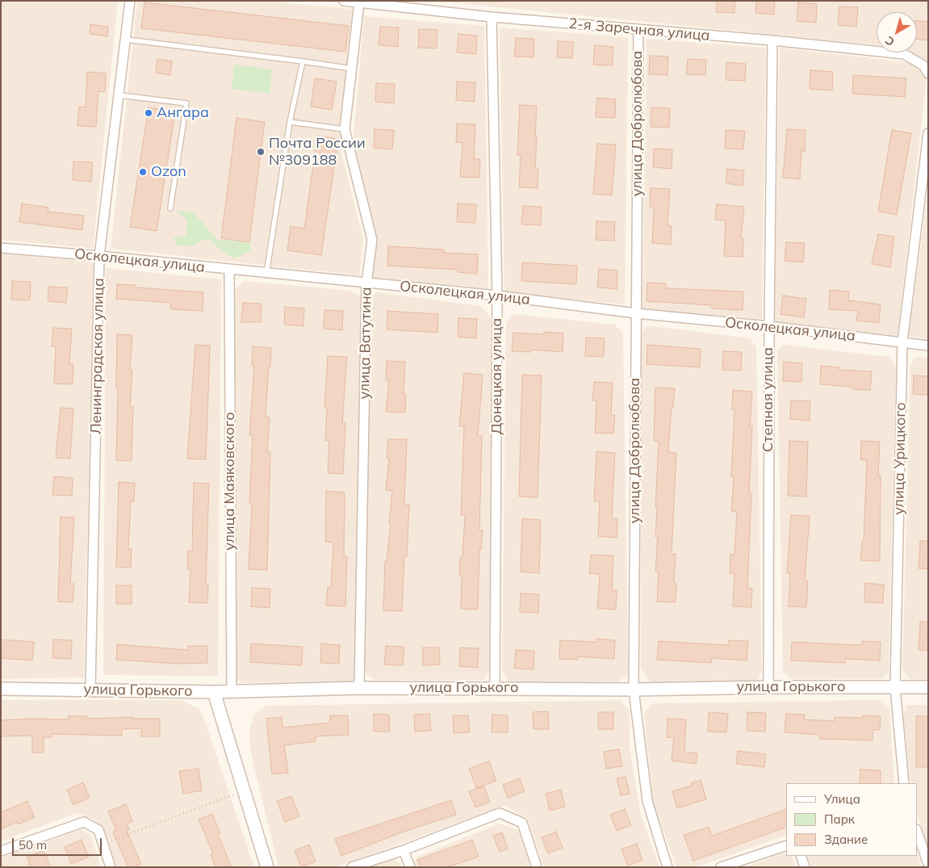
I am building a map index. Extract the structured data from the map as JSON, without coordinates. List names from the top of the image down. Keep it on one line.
{"streets":{"street":["2-я Заречная улица","улица Добролюбова","Осколецкая улица","улица Ватутина","Ленинградская улица","Донецкая улица","Степная улица","улица Урицкого","улица Маяковского","улица Горького"]},"crossings":[["2-я Заречная улица","улица Добролюбова"],["2-я Заречная улица","улица Ватутина"],["2-я Заречная улица","Донецкая улица"],["2-я Заречная улица","Степная улица"],["улица Добролюбова","Осколецкая улица"],["улица Добролюбова","улица Горького"],["Осколецкая улица","улица Ватутина"],["Осколецкая улица","Ленинградская улица"],["Осколецкая улица","Донецкая улица"],["Осколецкая улица","Степная улица"],["Осколецкая улица","улица Урицкого"],["Осколецкая улица","улица Маяковского"],["улица Ватутина","улица Горького"],["Ленинградская улица","улица Горького"],["Донецкая улица","улица Горького"],["Степная улица","улица Горького"],["улица Урицкого","улица Горького"],["улица Маяковского","улица Горького"]],"places":["Ангара","Почта России №309188","Ozon"],"legend":["Улица","Парк","Здание"],"scale_bar":"50 m","north":"bottom left"}
